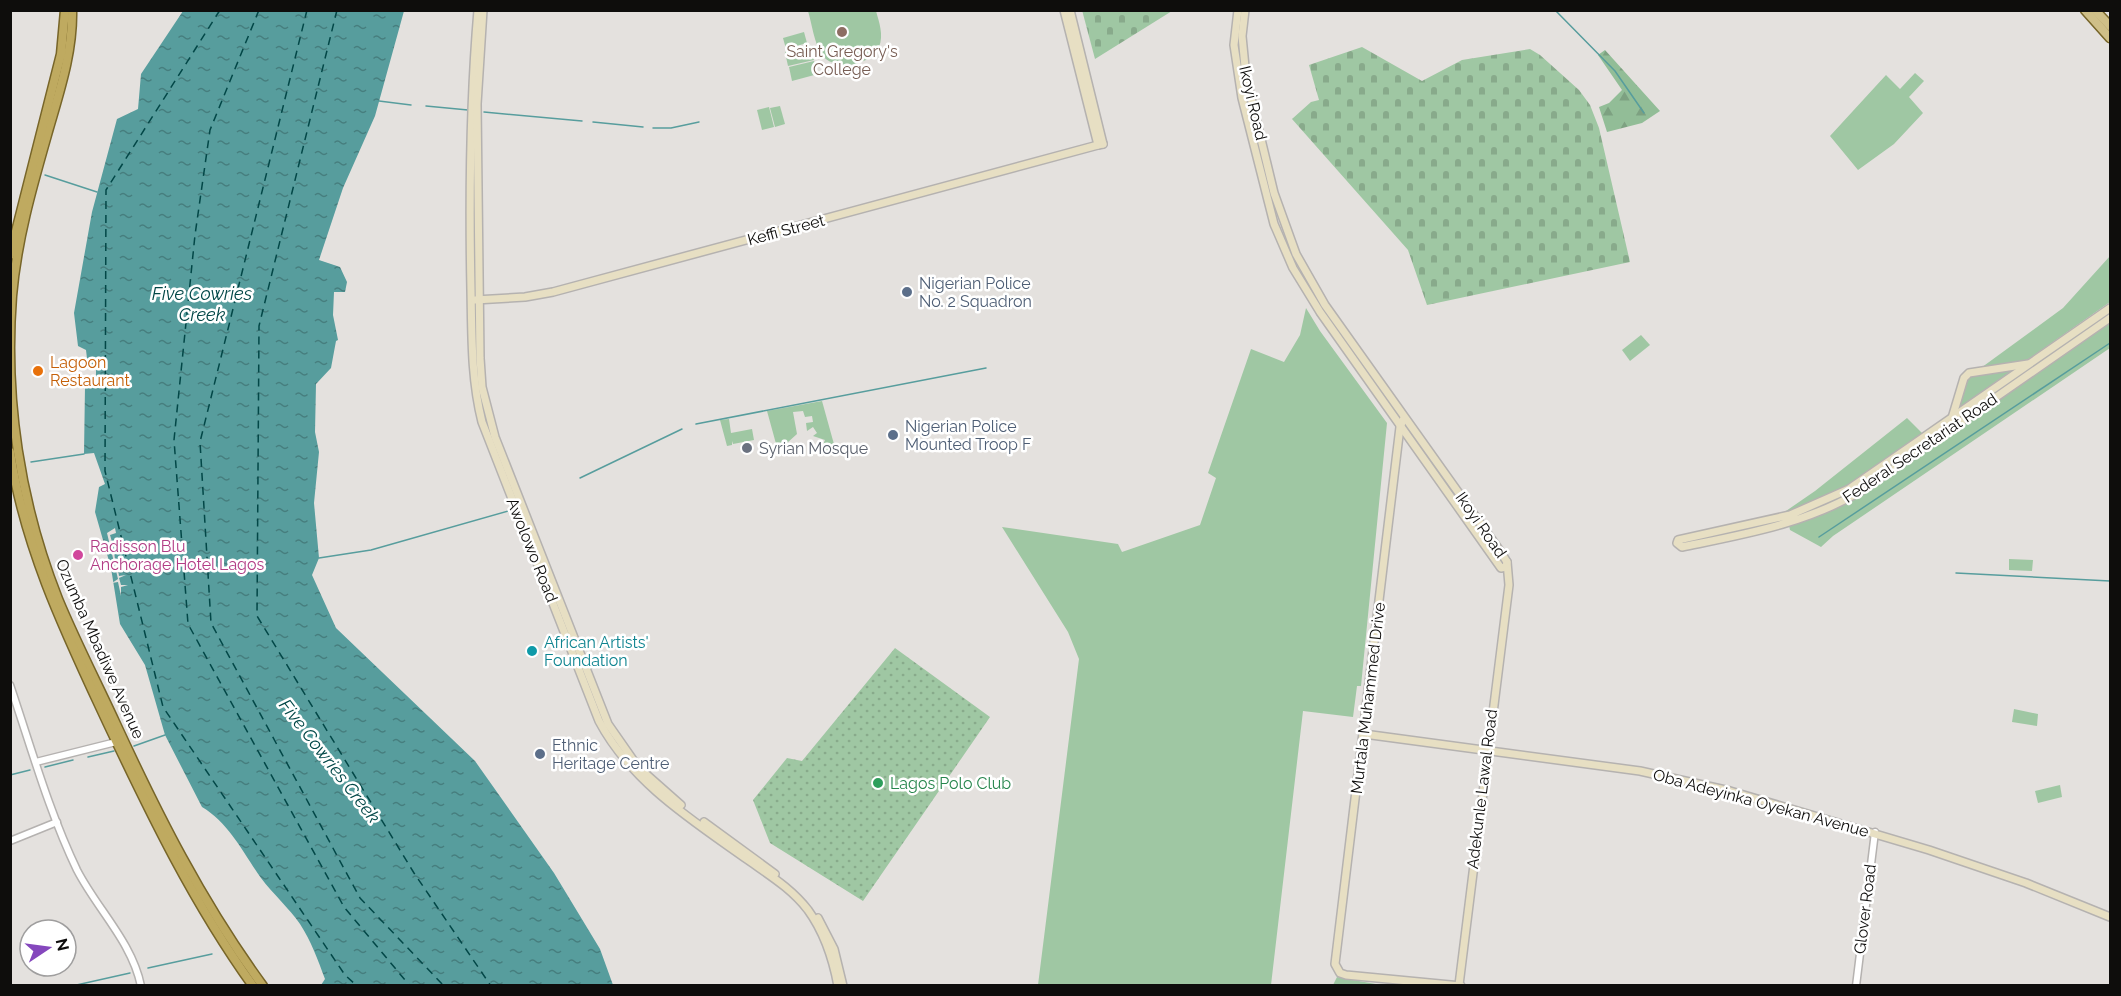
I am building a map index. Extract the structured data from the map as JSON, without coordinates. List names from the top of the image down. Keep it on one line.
{"streets":{"highway":["Ozumba Mbadiwe Avenue"],"main road":["Ikoyi Road","Keffi Street","Federal Secretariat Road","Awolowo Road","Murtala Muhammed Drive","Adekunle Lawal Road","Oba Adeyinka Oyekan Avenue"],"street":["Glover Road"]},"crossings":[["Ikoyi Road","Murtala Muhammed Drive"],["Ikoyi Road","Adekunle Lawal Road"],["Keffi Street","Awolowo Road"],["Murtala Muhammed Drive","Adekunle Lawal Road"],["Murtala Muhammed Drive","Oba Adeyinka Oyekan Avenue"],["Adekunle Lawal Road","Oba Adeyinka Oyekan Avenue"],["Oba Adeyinka Oyekan Avenue","Glover Road"]],"water":["Five Cowries Creek"],"places":["Saint Gregory's College","Nigerian Police No. 2 Squadron","Lagoon Restaurant","Nigerian Police Mounted Troop F","Syrian Mosque","Radisson Blu Anchorage Hotel Lagos","African Artists' Foundation","Ethnic Heritage Centre","Lagos Polo Club"],"north":"right"}
